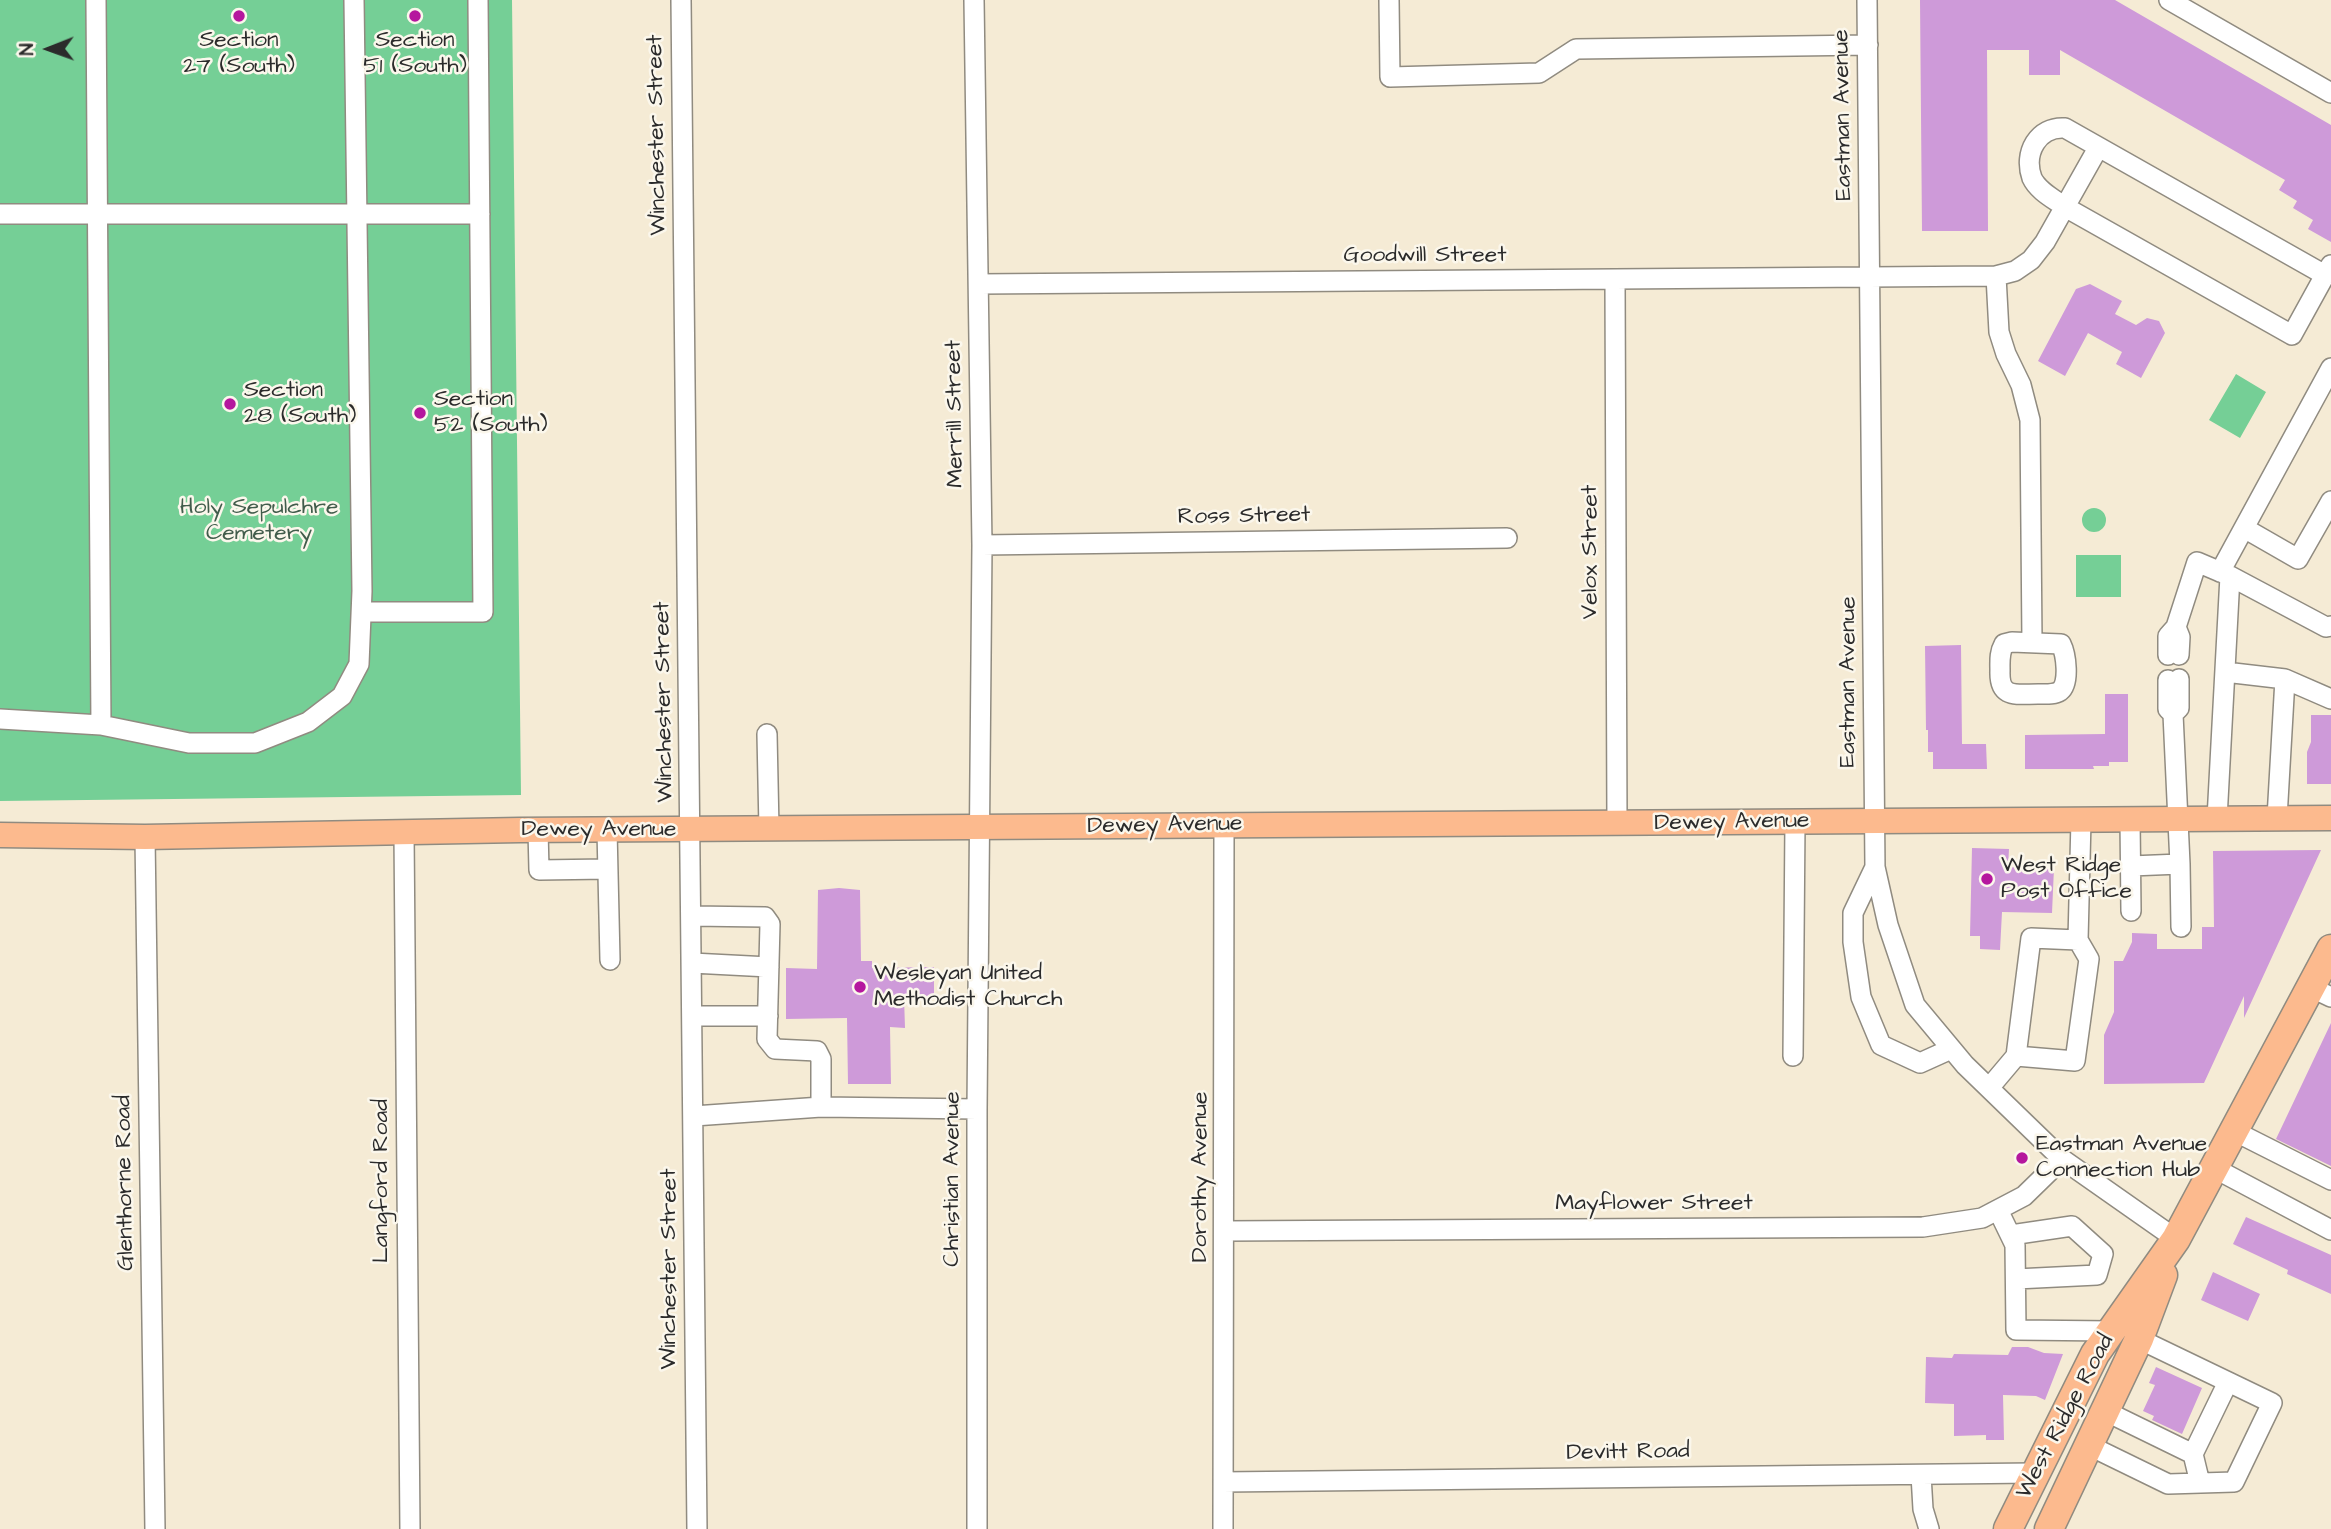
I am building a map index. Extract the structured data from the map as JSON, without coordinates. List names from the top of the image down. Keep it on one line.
{"streets":{"highway":["West Ridge Road"],"main road":["Dewey Avenue"],"street":["Eastman Avenue","Winchester Street","Goodwill Street","Merrill Street","Ross Street","Velox Street","Dorothy Avenue","Christian Avenue","Langford Road","Glenthorne Road","Mayflower Street","Devitt Road"]},"crossings":[["Eastman Avenue","Goodwill Street"],["Eastman Avenue","Dewey Avenue"],["Eastman Avenue","Mayflower Street"],["Eastman Avenue","West Ridge Road"],["Winchester Street","Dewey Avenue"],["Goodwill Street","Merrill Street"],["Goodwill Street","Velox Street"],["Merrill Street","Ross Street"],["Merrill Street","Dewey Avenue"],["Merrill Street","Christian Avenue"],["Velox Street","Dewey Avenue"],["Dewey Avenue","Dorothy Avenue"],["Dewey Avenue","Christian Avenue"],["Dewey Avenue","Langford Road"],["Dewey Avenue","Glenthorne Road"],["Dorothy Avenue","Mayflower Street"],["Dorothy Avenue","Devitt Road"],["West Ridge Road","Devitt Road"]],"parks":["Holy Sepulchre Cemetery"],"places":["Section 27 (South)","Section 51 (South)","Section 28 (South)","Section 52 (South)","West Ridge Post Office","Wesleyan United Methodist Church","Eastman Avenue Connection Hub"],"north":"left"}
